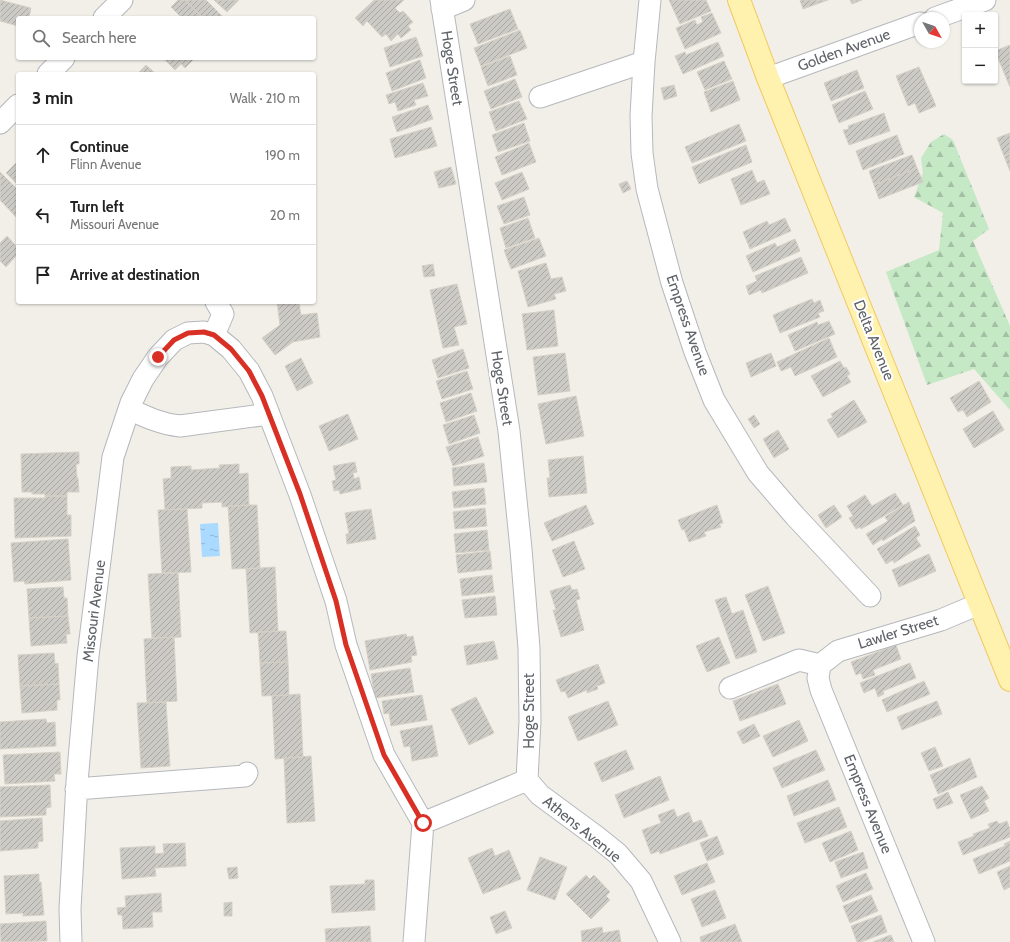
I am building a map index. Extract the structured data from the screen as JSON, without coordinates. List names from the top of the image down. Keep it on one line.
{"streets":{"main road":["Delta Avenue"],"street":["Golden Avenue","Hoge Street","Empress Avenue","Missouri Avenue","Lawler Street","Athens Avenue"]},"crossings":[["Golden Avenue","Delta Avenue"],["Hoge Street","Athens Avenue"],["Empress Avenue","Lawler Street"],["Delta Avenue","Lawler Street"]],"north":"bottom right","page":{"map_buttons":["+","−"],"search":"Search here","heading":["3 min","Walk · 210 m"],"list":[["Continue","Flinn Avenue","190 m"],["Turn left","Missouri Avenue","20 m"],"Arrive at destination"]}}
